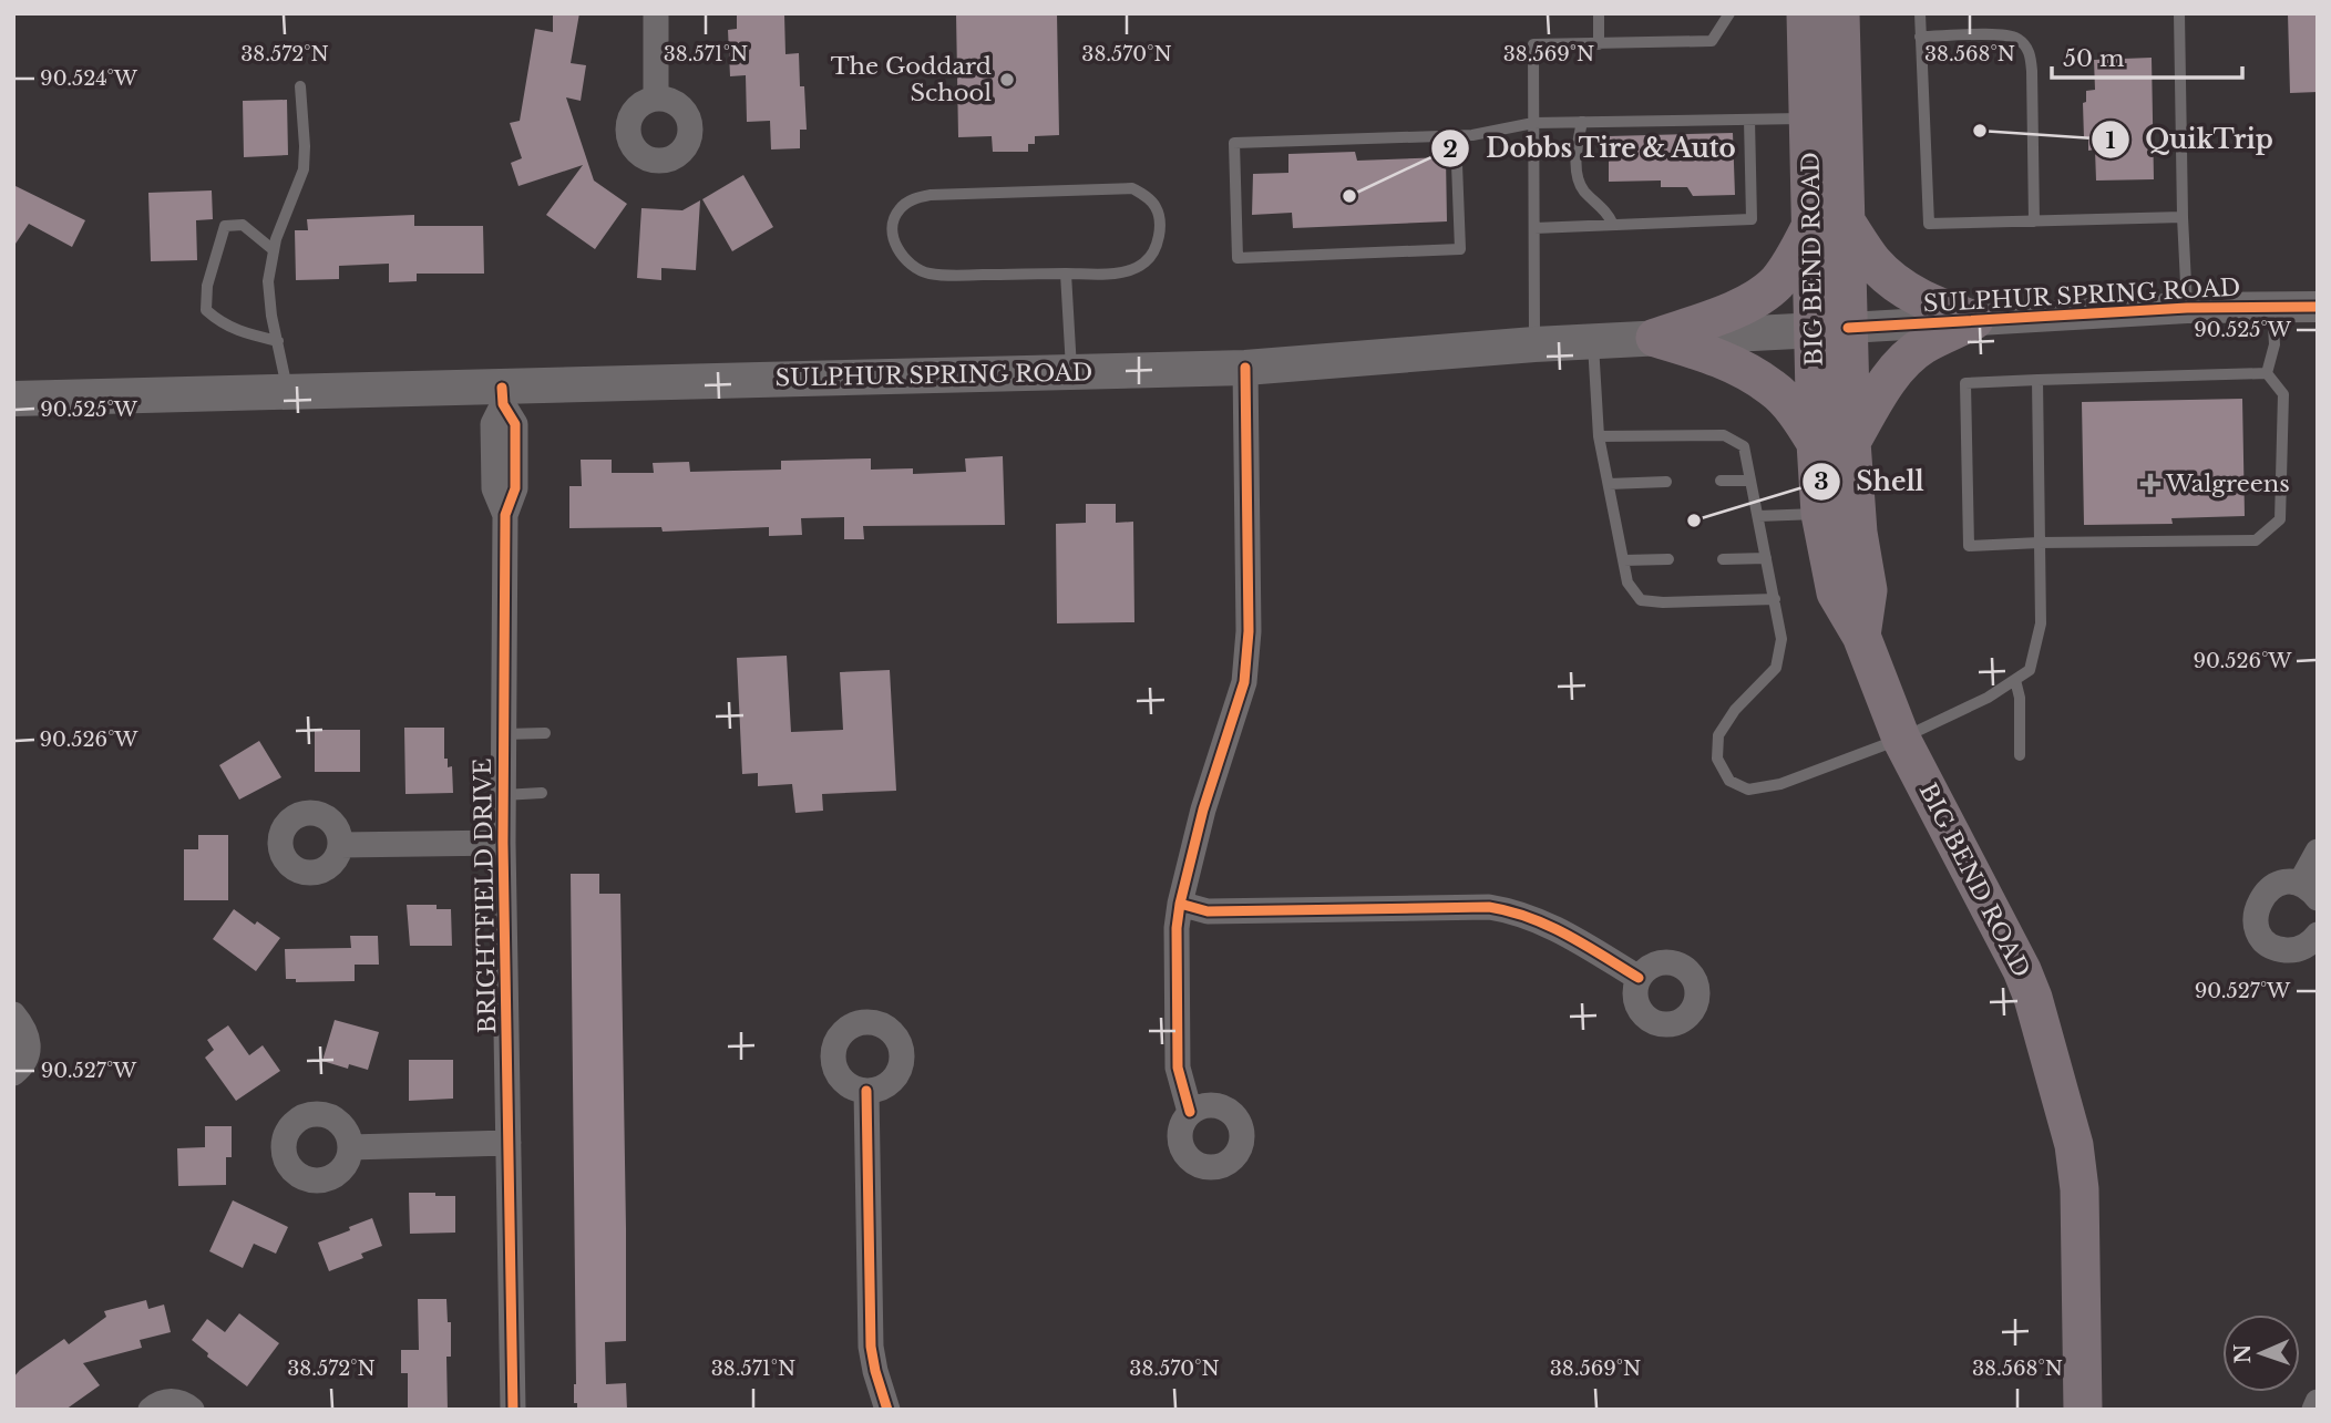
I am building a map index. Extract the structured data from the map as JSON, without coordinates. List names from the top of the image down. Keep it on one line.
{"streets":{"main road":["BIG BEND ROAD","SULPHUR SPRING ROAD"],"street":["BRIGHTFIELD DRIVE"]},"crossings":[["BIG BEND ROAD","SULPHUR SPRING ROAD"],["SULPHUR SPRING ROAD","BRIGHTFIELD DRIVE"]],"places":{"other":["The Goddard School","QuikTrip","Dobbs Tire & Auto","Shell"],"health":["Walgreens"]},"scale_bar":"50 m","north":"left","coordinates":["38.572°N","38.571°N","38.570°N","38.569°N","38.568°N","90.524°W","90.525°W","90.526°W","90.527°W"]}
